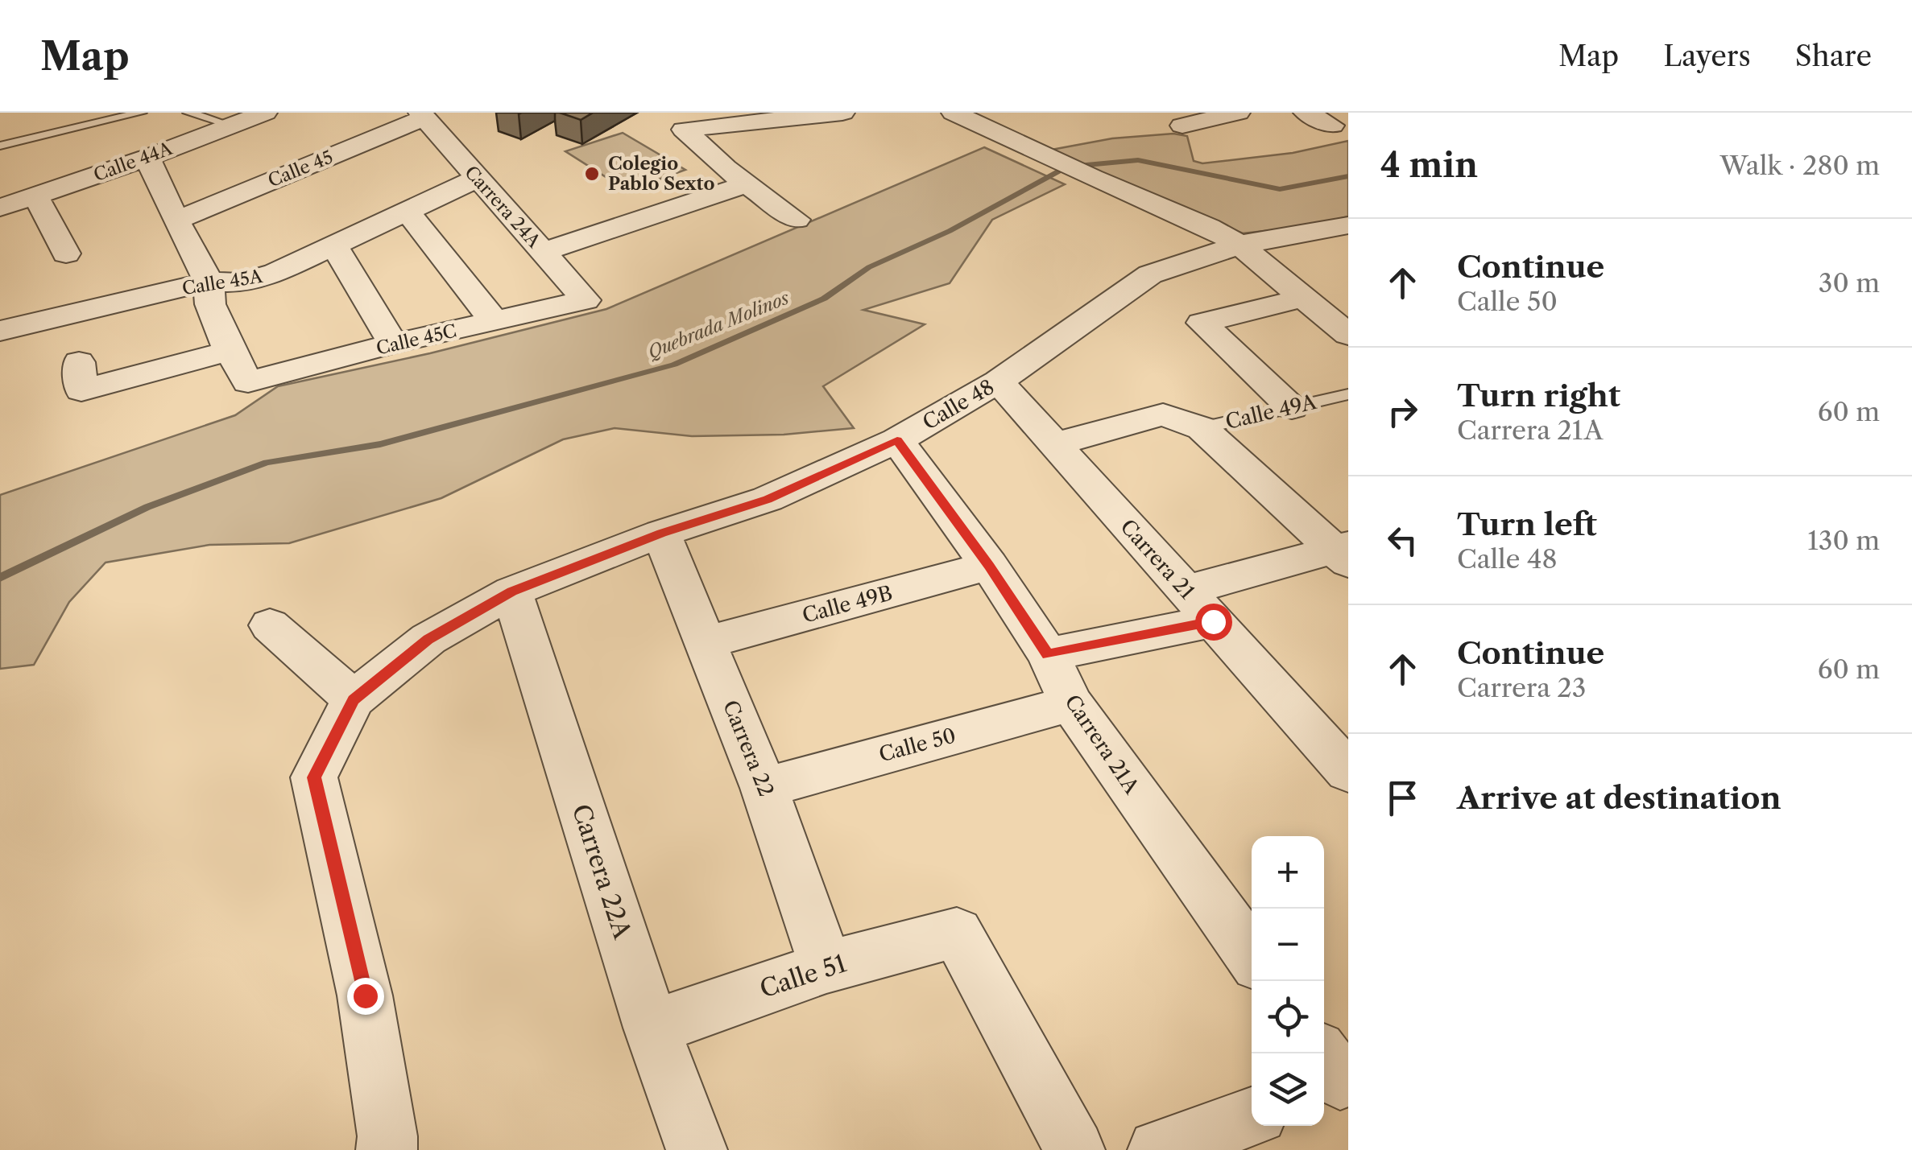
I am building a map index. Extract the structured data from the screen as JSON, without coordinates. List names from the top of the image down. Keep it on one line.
{"streets":{"street":["Calle 44A","Calle 45","Carrera 24A","Calle 45A","Calle 45C","Calle 48","Calle 49A","Carrera 21","Calle 49B","Carrera 21A","Calle 50","Carrera 22","Carrera 22A","Calle 51"]},"crossings":[["Calle 45","Carrera 24A"],["Carrera 24A","Calle 45A"],["Carrera 24A","Calle 45C"],["Calle 48","Carrera 21"],["Calle 48","Carrera 21A"],["Calle 48","Carrera 22"],["Calle 48","Carrera 22A"],["Calle 49A","Carrera 21"],["Calle 49B","Carrera 21A"],["Calle 49B","Carrera 22"],["Carrera 21A","Calle 50"],["Calle 50","Carrera 22"],["Carrera 22","Calle 51"],["Carrera 22A","Calle 51"]],"water":["Quebrada Molinos"],"places":["Colegio Pablo Sexto"],"page":{"header":"Map","nav":["Map","Layers","Share"],"heading":["4 min","Walk · 280 m"],"list":[["Continue","Calle 50","30 m"],["Turn right","Carrera 21A","60 m"],["Turn left","Calle 48","130 m"],["Continue","Carrera 23","60 m"],"Arrive at destination"],"map_buttons":["+","−"]}}
